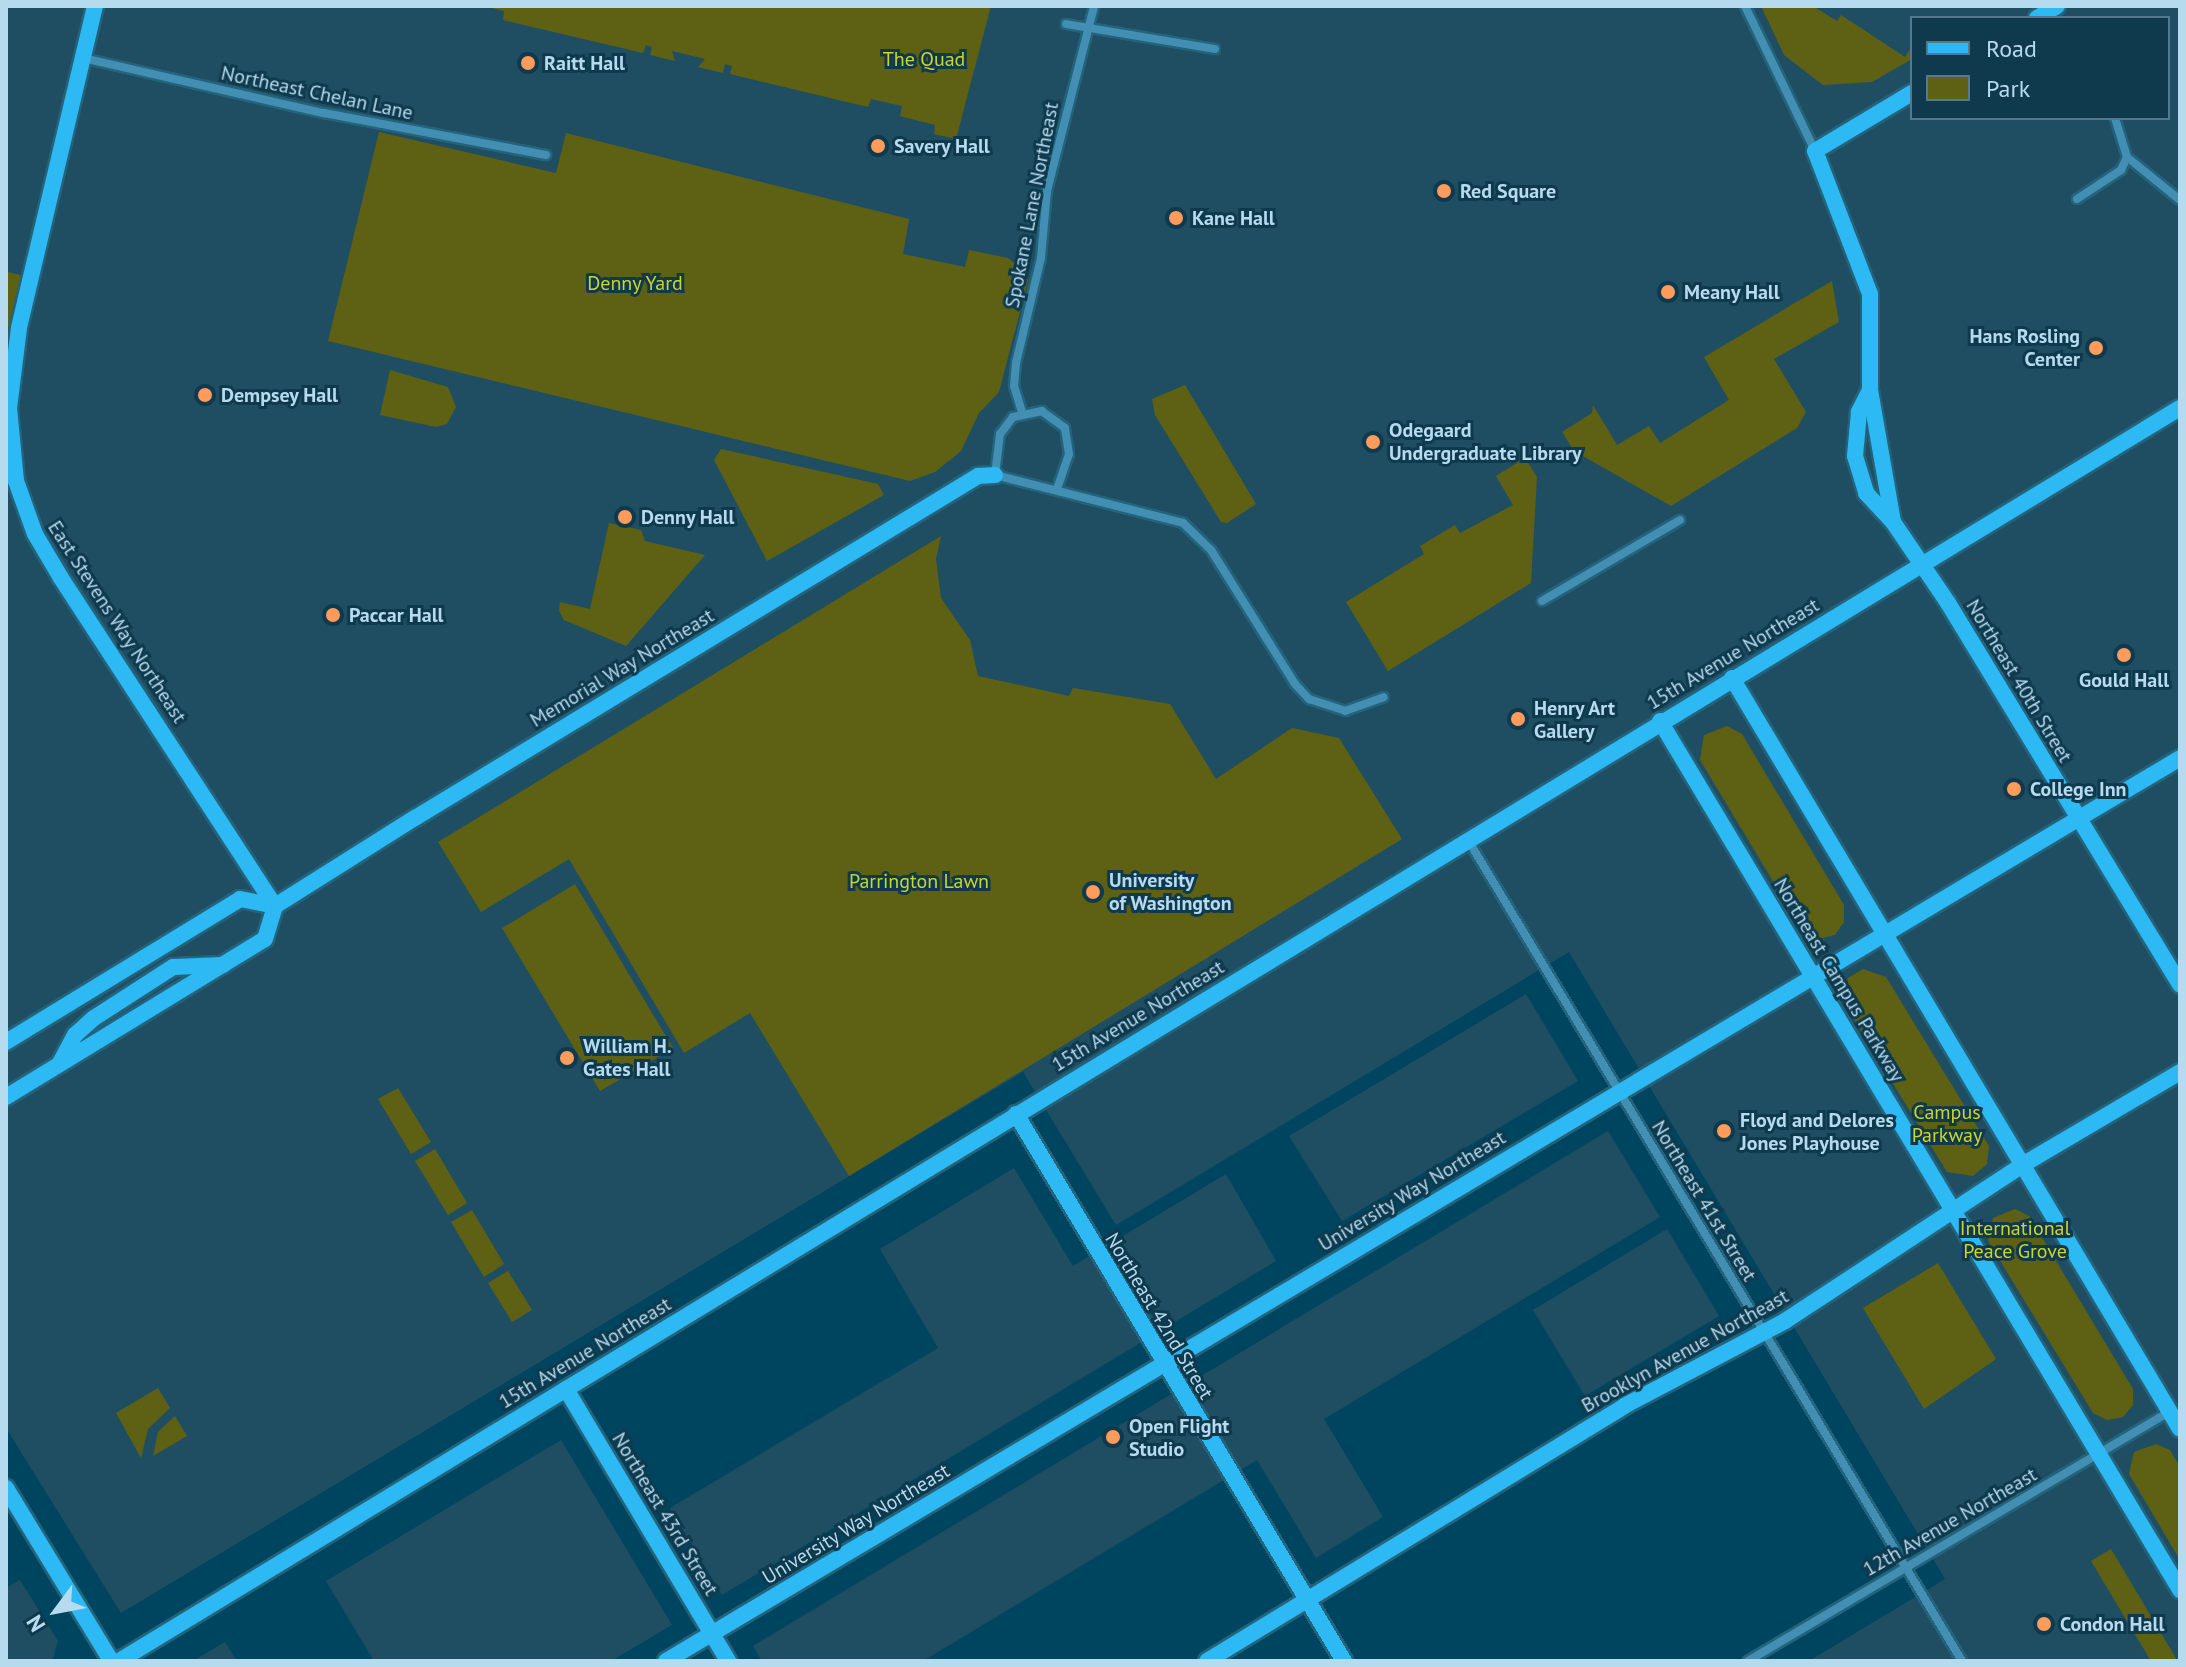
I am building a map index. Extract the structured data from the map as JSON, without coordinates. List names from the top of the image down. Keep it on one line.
{"streets":{"street":["Northeast Chelan Lane","Spokane Lane Northeast","East Stevens Way Northeast","15th Avenue Northeast","Memorial Way Northeast","Northeast 40th Street","Northeast Campus Parkway","University Way Northeast","Northeast 41st Street","Northeast 42nd Street","Brooklyn Avenue Northeast","Northeast 43rd Street","12th Avenue Northeast"]},"crossings":[["Northeast Chelan Lane","East Stevens Way Northeast"],["Spokane Lane Northeast","Memorial Way Northeast"],["East Stevens Way Northeast","Memorial Way Northeast"],["15th Avenue Northeast","Northeast 40th Street"],["15th Avenue Northeast","Northeast Campus Parkway"],["15th Avenue Northeast","Northeast 41st Street"],["15th Avenue Northeast","Northeast 42nd Street"],["15th Avenue Northeast","Northeast 43rd Street"],["Northeast 40th Street","University Way Northeast"],["Northeast Campus Parkway","University Way Northeast"],["Northeast Campus Parkway","Brooklyn Avenue Northeast"],["Northeast Campus Parkway","12th Avenue Northeast"],["University Way Northeast","Northeast 41st Street"],["University Way Northeast","Northeast 42nd Street"],["University Way Northeast","Northeast 43rd Street"],["Northeast 41st Street","Brooklyn Avenue Northeast"],["Northeast 41st Street","12th Avenue Northeast"],["Northeast 42nd Street","Brooklyn Avenue Northeast"]],"parks":["The Quad","Denny Yard","Parrington Lawn","Campus Parkway","International Peace Grove"],"places":["Raitt Hall","Savery Hall","Red Square","Kane Hall","Meany Hall","Hans Rosling Center","Dempsey Hall","Odegaard Undergraduate Library","Denny Hall","Paccar Hall","Gould Hall","Henry Art Gallery","College Inn","University of Washington","William H. Gates Hall","Floyd and Delores Jones Playhouse","Open Flight Studio","Condon Hall"],"legend":["Road","Park"],"north":"bottom left"}
